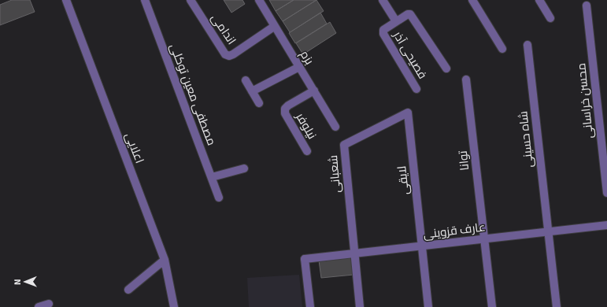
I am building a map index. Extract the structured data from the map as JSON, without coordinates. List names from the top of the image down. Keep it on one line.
{"streets":{"street":["اندامی","فصیحی آذر","بزم","مصطفی معین توکلی","محسن خراسانی","نیلوفر","شاه حسینی","اعلایی","توانا","شعبانی","لایقی","عارف قزوینی"]},"crossings":[["اندامی","بزم"],["بزم","نیلوفر"],["شاه حسینی","عارف قزوینی"],["توانا","عارف قزوینی"],["شعبانی","لایقی"],["شعبانی","عارف قزوینی"],["لایقی","عارف قزوینی"]],"north":"left"}
